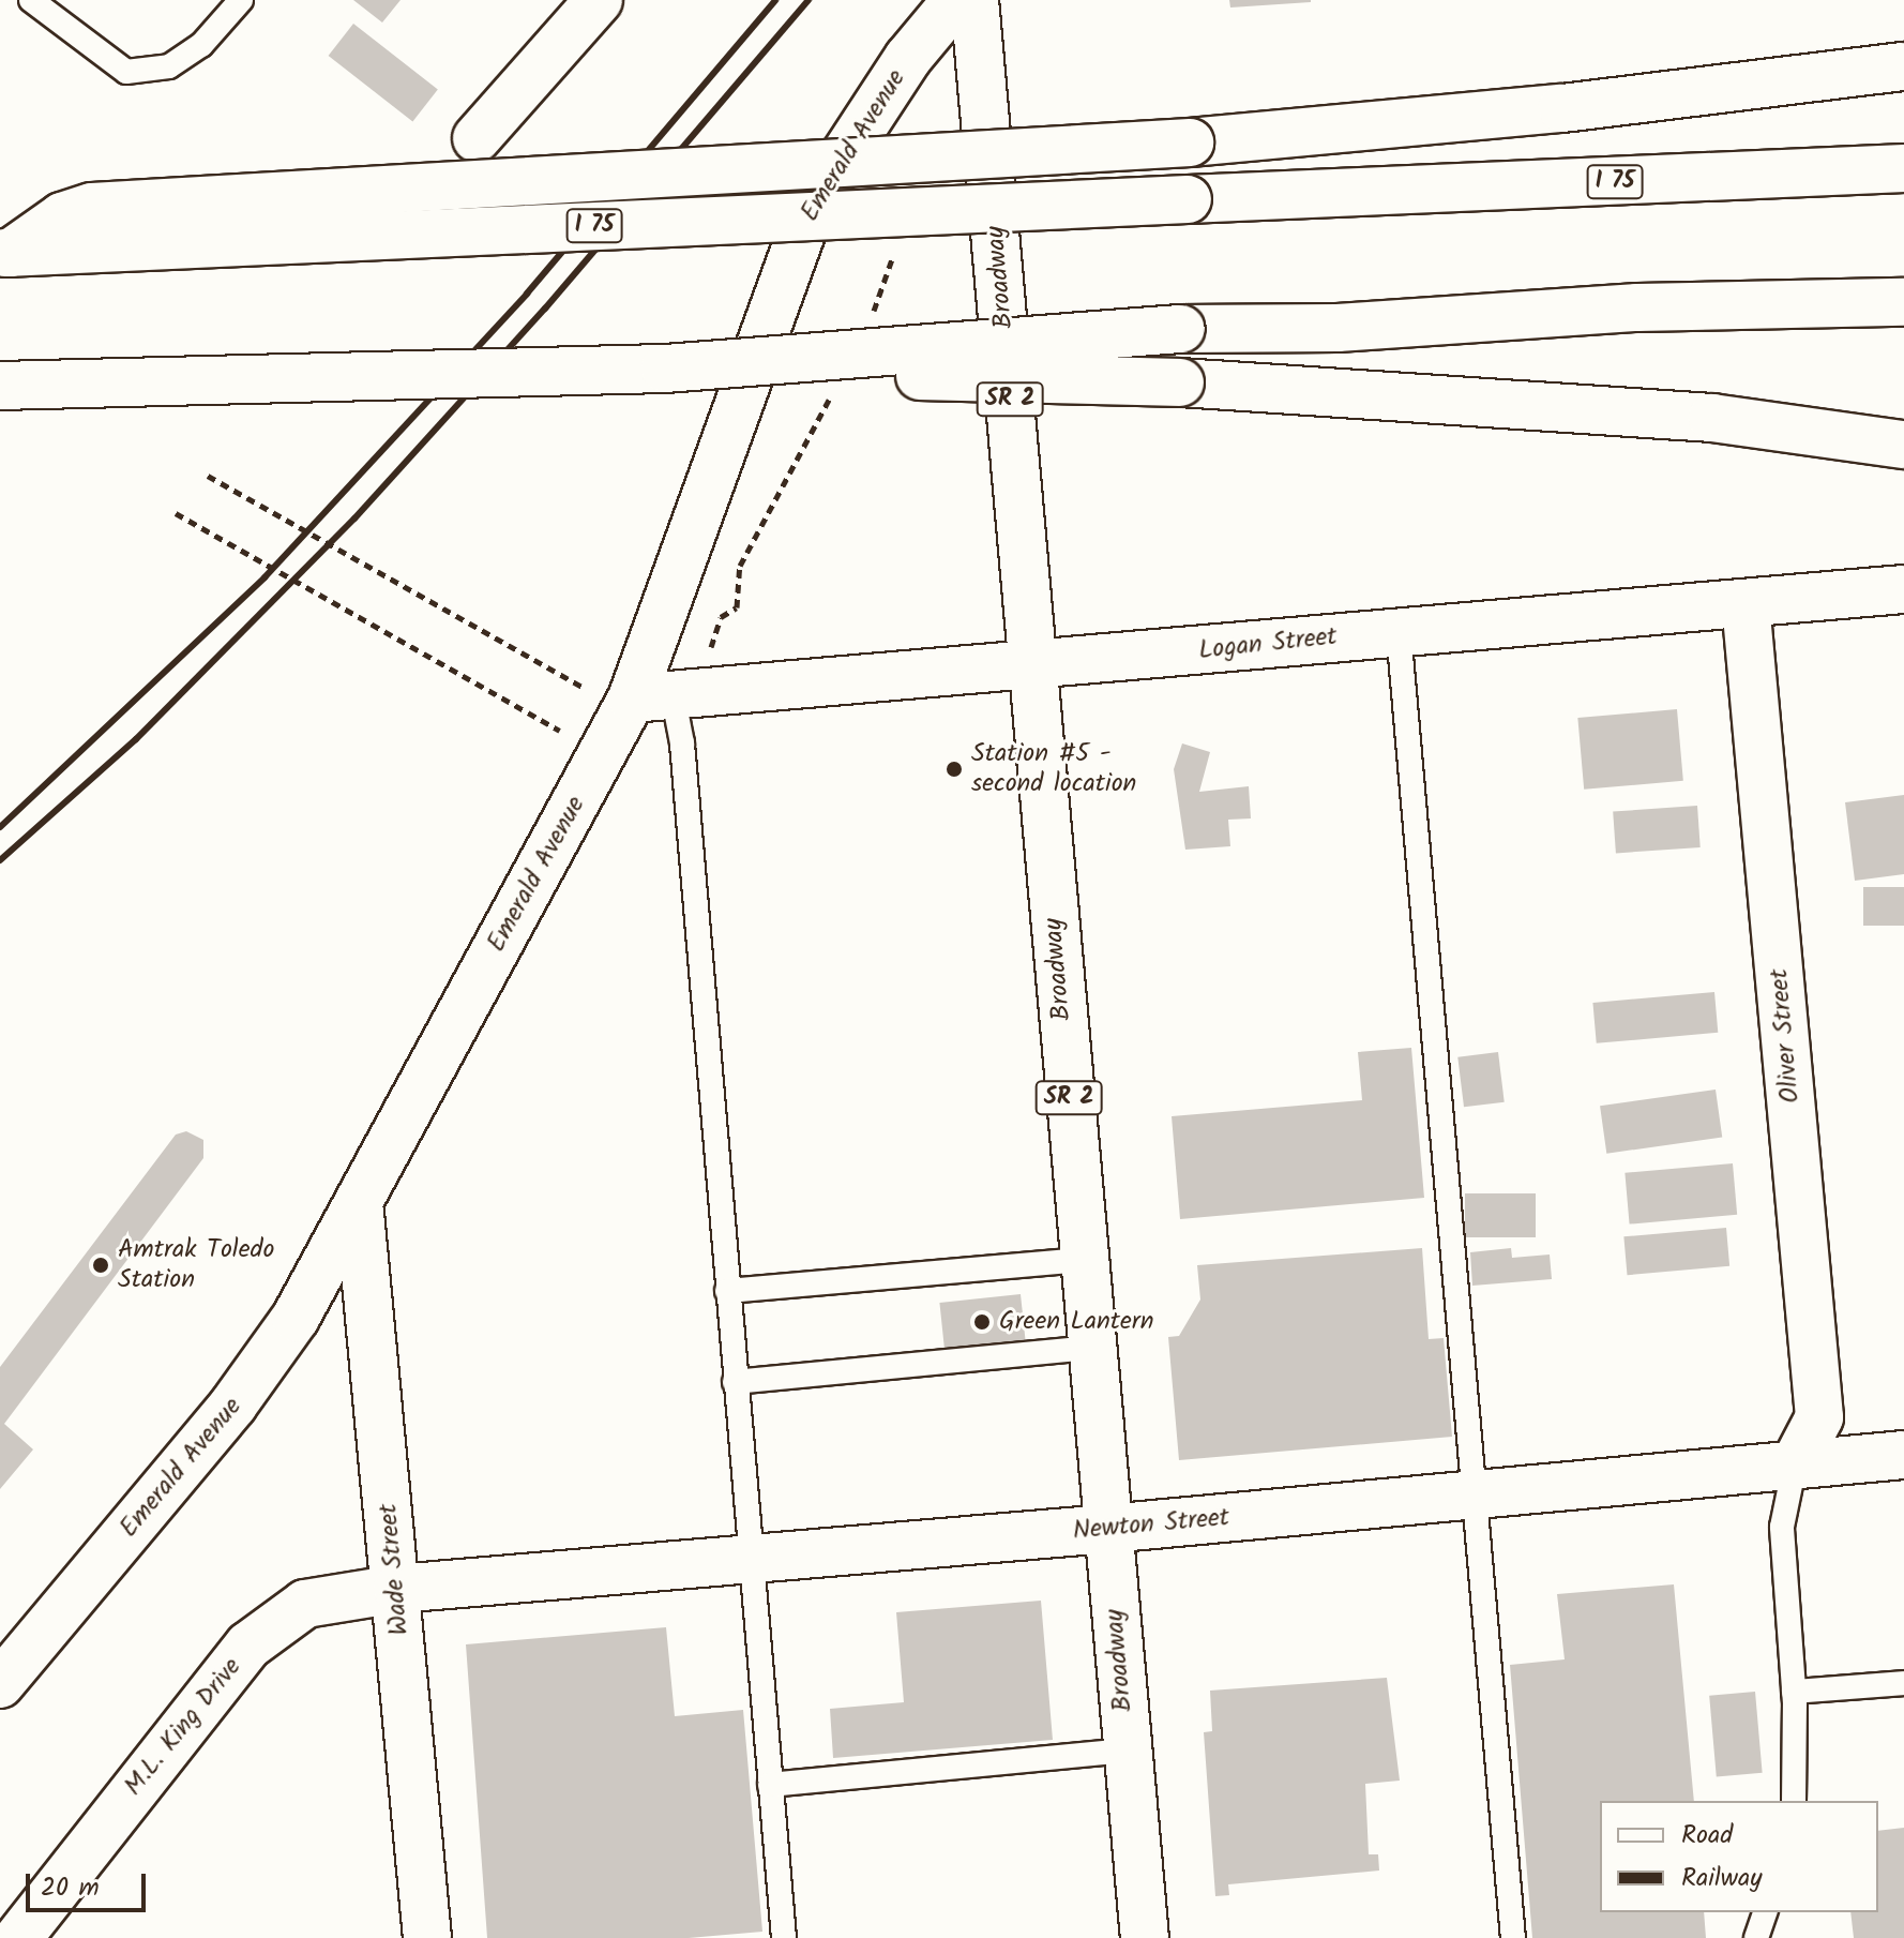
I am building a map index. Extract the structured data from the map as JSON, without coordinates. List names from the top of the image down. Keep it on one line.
{"streets":{"main road":["Emerald Avenue","I 75","Broadway","SR 2","Logan Street","Oliver Street","Newton Street","Wade Street","M.L. King Drive"]},"crossings":[["Emerald Avenue","Logan Street"],["Emerald Avenue","Wade Street"],["Broadway","Logan Street"],["Broadway","Newton Street"],["Logan Street","Oliver Street"],["Oliver Street","Newton Street"],["Newton Street","Wade Street"],["Newton Street","M.L. King Drive"],["Wade Street","M.L. King Drive"]],"places":["Station #5 - second location","Amtrak Toledo Station","Green Lantern"],"legend":["Road","Railway"],"scale_bar":"20 m"}
